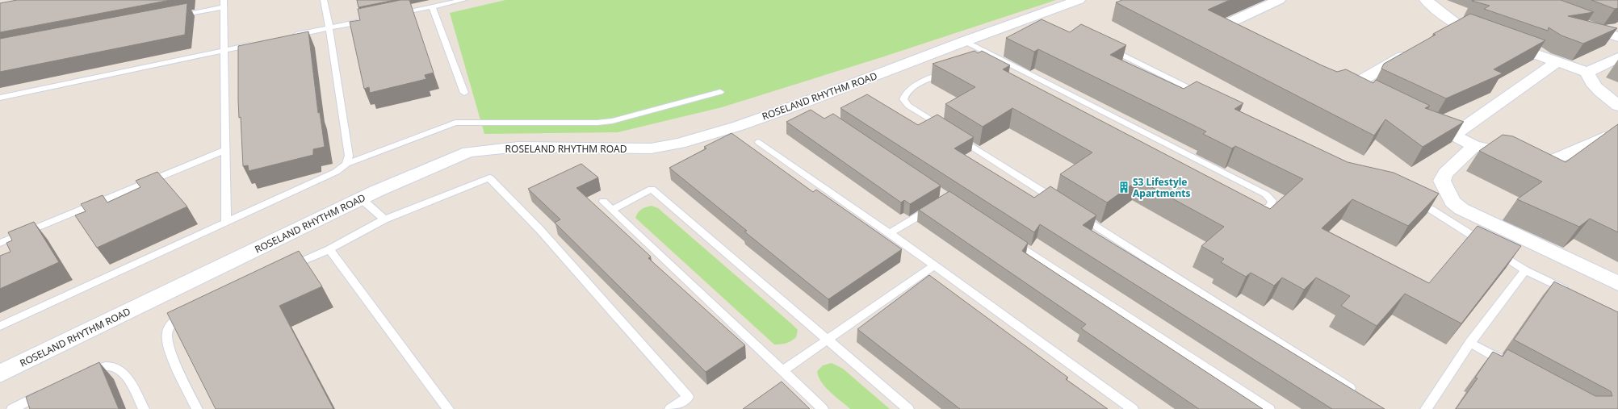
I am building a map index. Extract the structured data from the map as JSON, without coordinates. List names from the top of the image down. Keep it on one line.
{"streets":{"street":["ROSELAND RHYTHM ROAD"]},"places":{"building":["S3 Lifestyle Apartments"]}}
